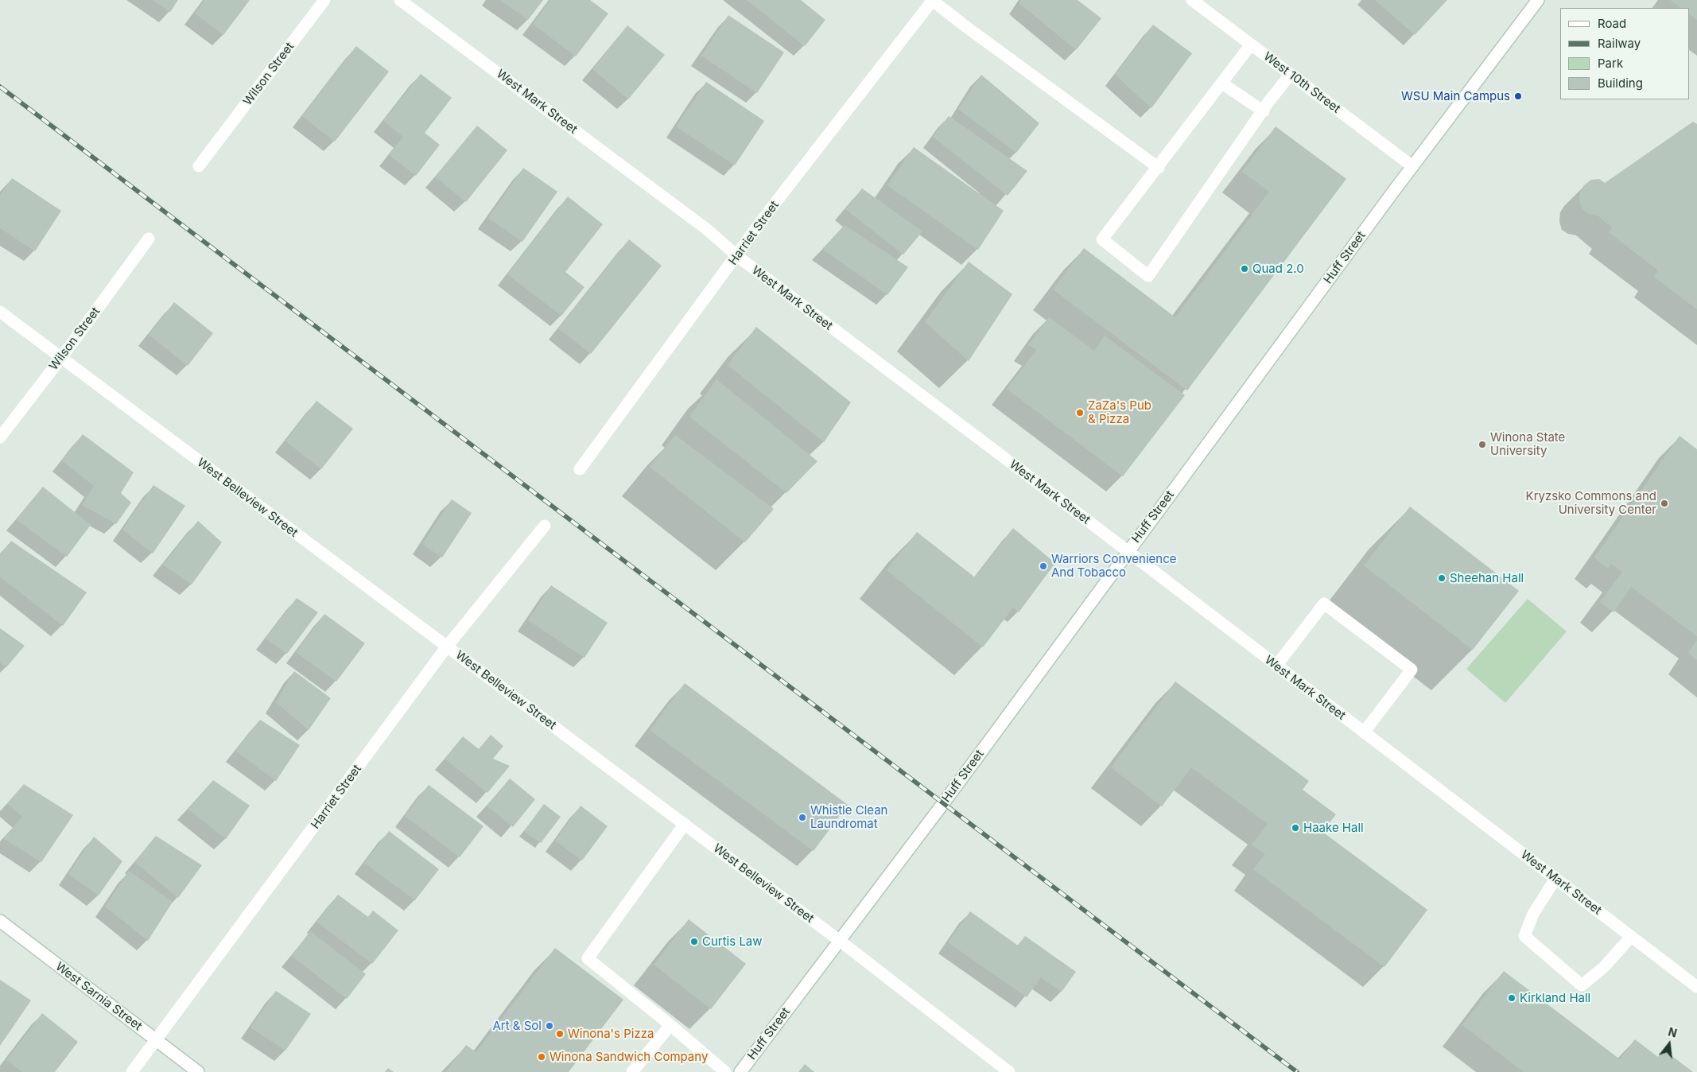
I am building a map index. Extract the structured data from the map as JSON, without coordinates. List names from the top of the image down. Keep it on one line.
{"streets":{"street":["Wilson Street","West 10th Street","West Mark Street","Harriet Street","Huff Street","West Belleview Street","West Sarnia Street"]},"crossings":[["Wilson Street","West Belleview Street"],["West 10th Street","Huff Street"],["West Mark Street","Harriet Street"],["West Mark Street","Huff Street"],["Harriet Street","West Belleview Street"],["Harriet Street","West Sarnia Street"],["Huff Street","West Belleview Street"]],"places":["WSU Main Campus","Quad 2.0","ZaZa's Pub & Pizza","Winona State University","Kryzsko Commons and University Center","Warriors Convenience And Tobacco","Sheehan Hall","Whistle Clean Laundromat","Haake Hall","Curtis Law","Kirkland Hall","Art & Sol","Winona's Pizza","Winona Sandwich Company"],"legend":["Road","Railway","Park","Building"],"north":"top"}
